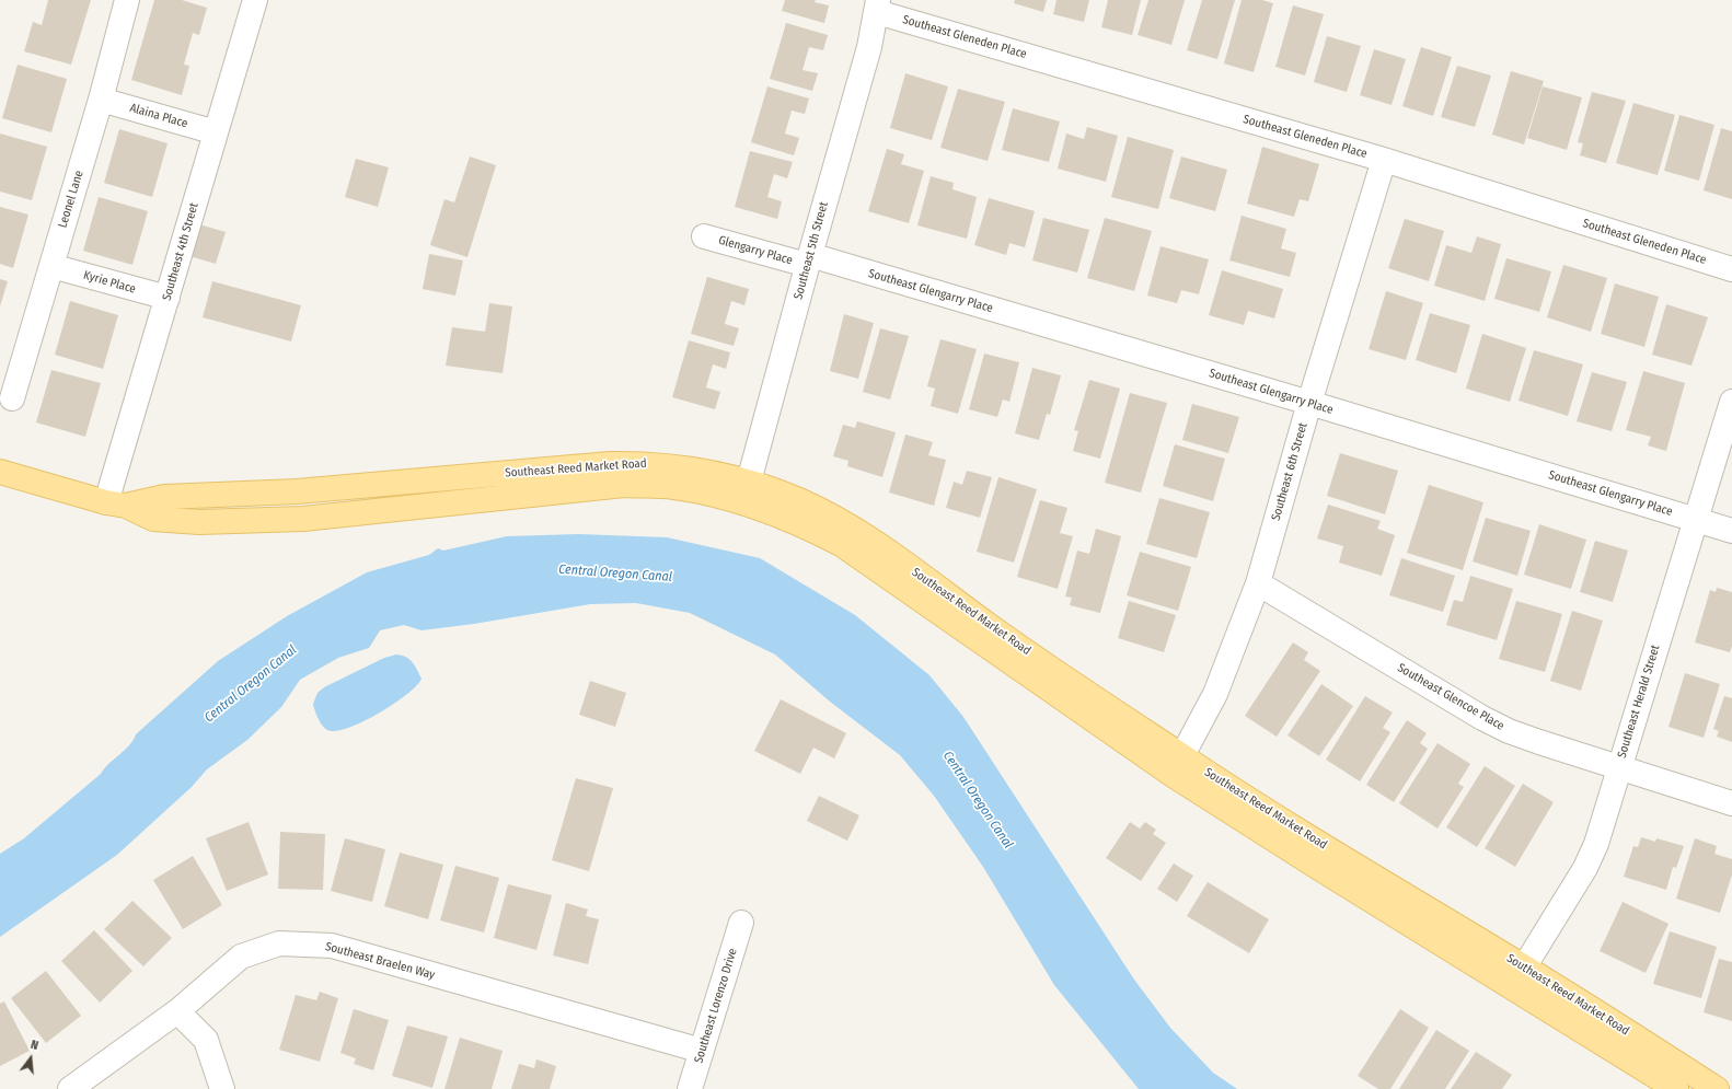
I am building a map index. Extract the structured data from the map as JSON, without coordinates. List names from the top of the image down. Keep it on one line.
{"streets":{"main road":["Southeast Reed Market Road"],"street":["Southeast Gleneden Place","Alaina Place","Leonel Lane","Glengarry Place","Southeast 5th Street","Southeast 4th Street","Kyrie Place","Southeast Glengarry Place","Southeast 6th Street","Southeast Glencoe Place","Southeast Herald Street","Southeast Braelen Way","Southeast Lorenzo Drive"]},"crossings":[["Southeast Gleneden Place","Southeast 5th Street"],["Southeast Gleneden Place","Southeast 6th Street"],["Alaina Place","Leonel Lane"],["Alaina Place","Southeast 4th Street"],["Leonel Lane","Kyrie Place"],["Glengarry Place","Southeast 5th Street"],["Glengarry Place","Southeast Glengarry Place"],["Southeast 5th Street","Southeast Glengarry Place"],["Southeast 5th Street","Southeast Reed Market Road"],["Southeast 4th Street","Kyrie Place"],["Southeast 4th Street","Southeast Reed Market Road"],["Southeast Glengarry Place","Southeast 6th Street"],["Southeast Glengarry Place","Southeast Herald Street"],["Southeast Reed Market Road","Southeast 6th Street"],["Southeast Reed Market Road","Southeast Herald Street"],["Southeast 6th Street","Southeast Glencoe Place"],["Southeast Glencoe Place","Southeast Herald Street"],["Southeast Braelen Way","Southeast Lorenzo Drive"]],"water":["Central Oregon Canal"],"north":"top"}
